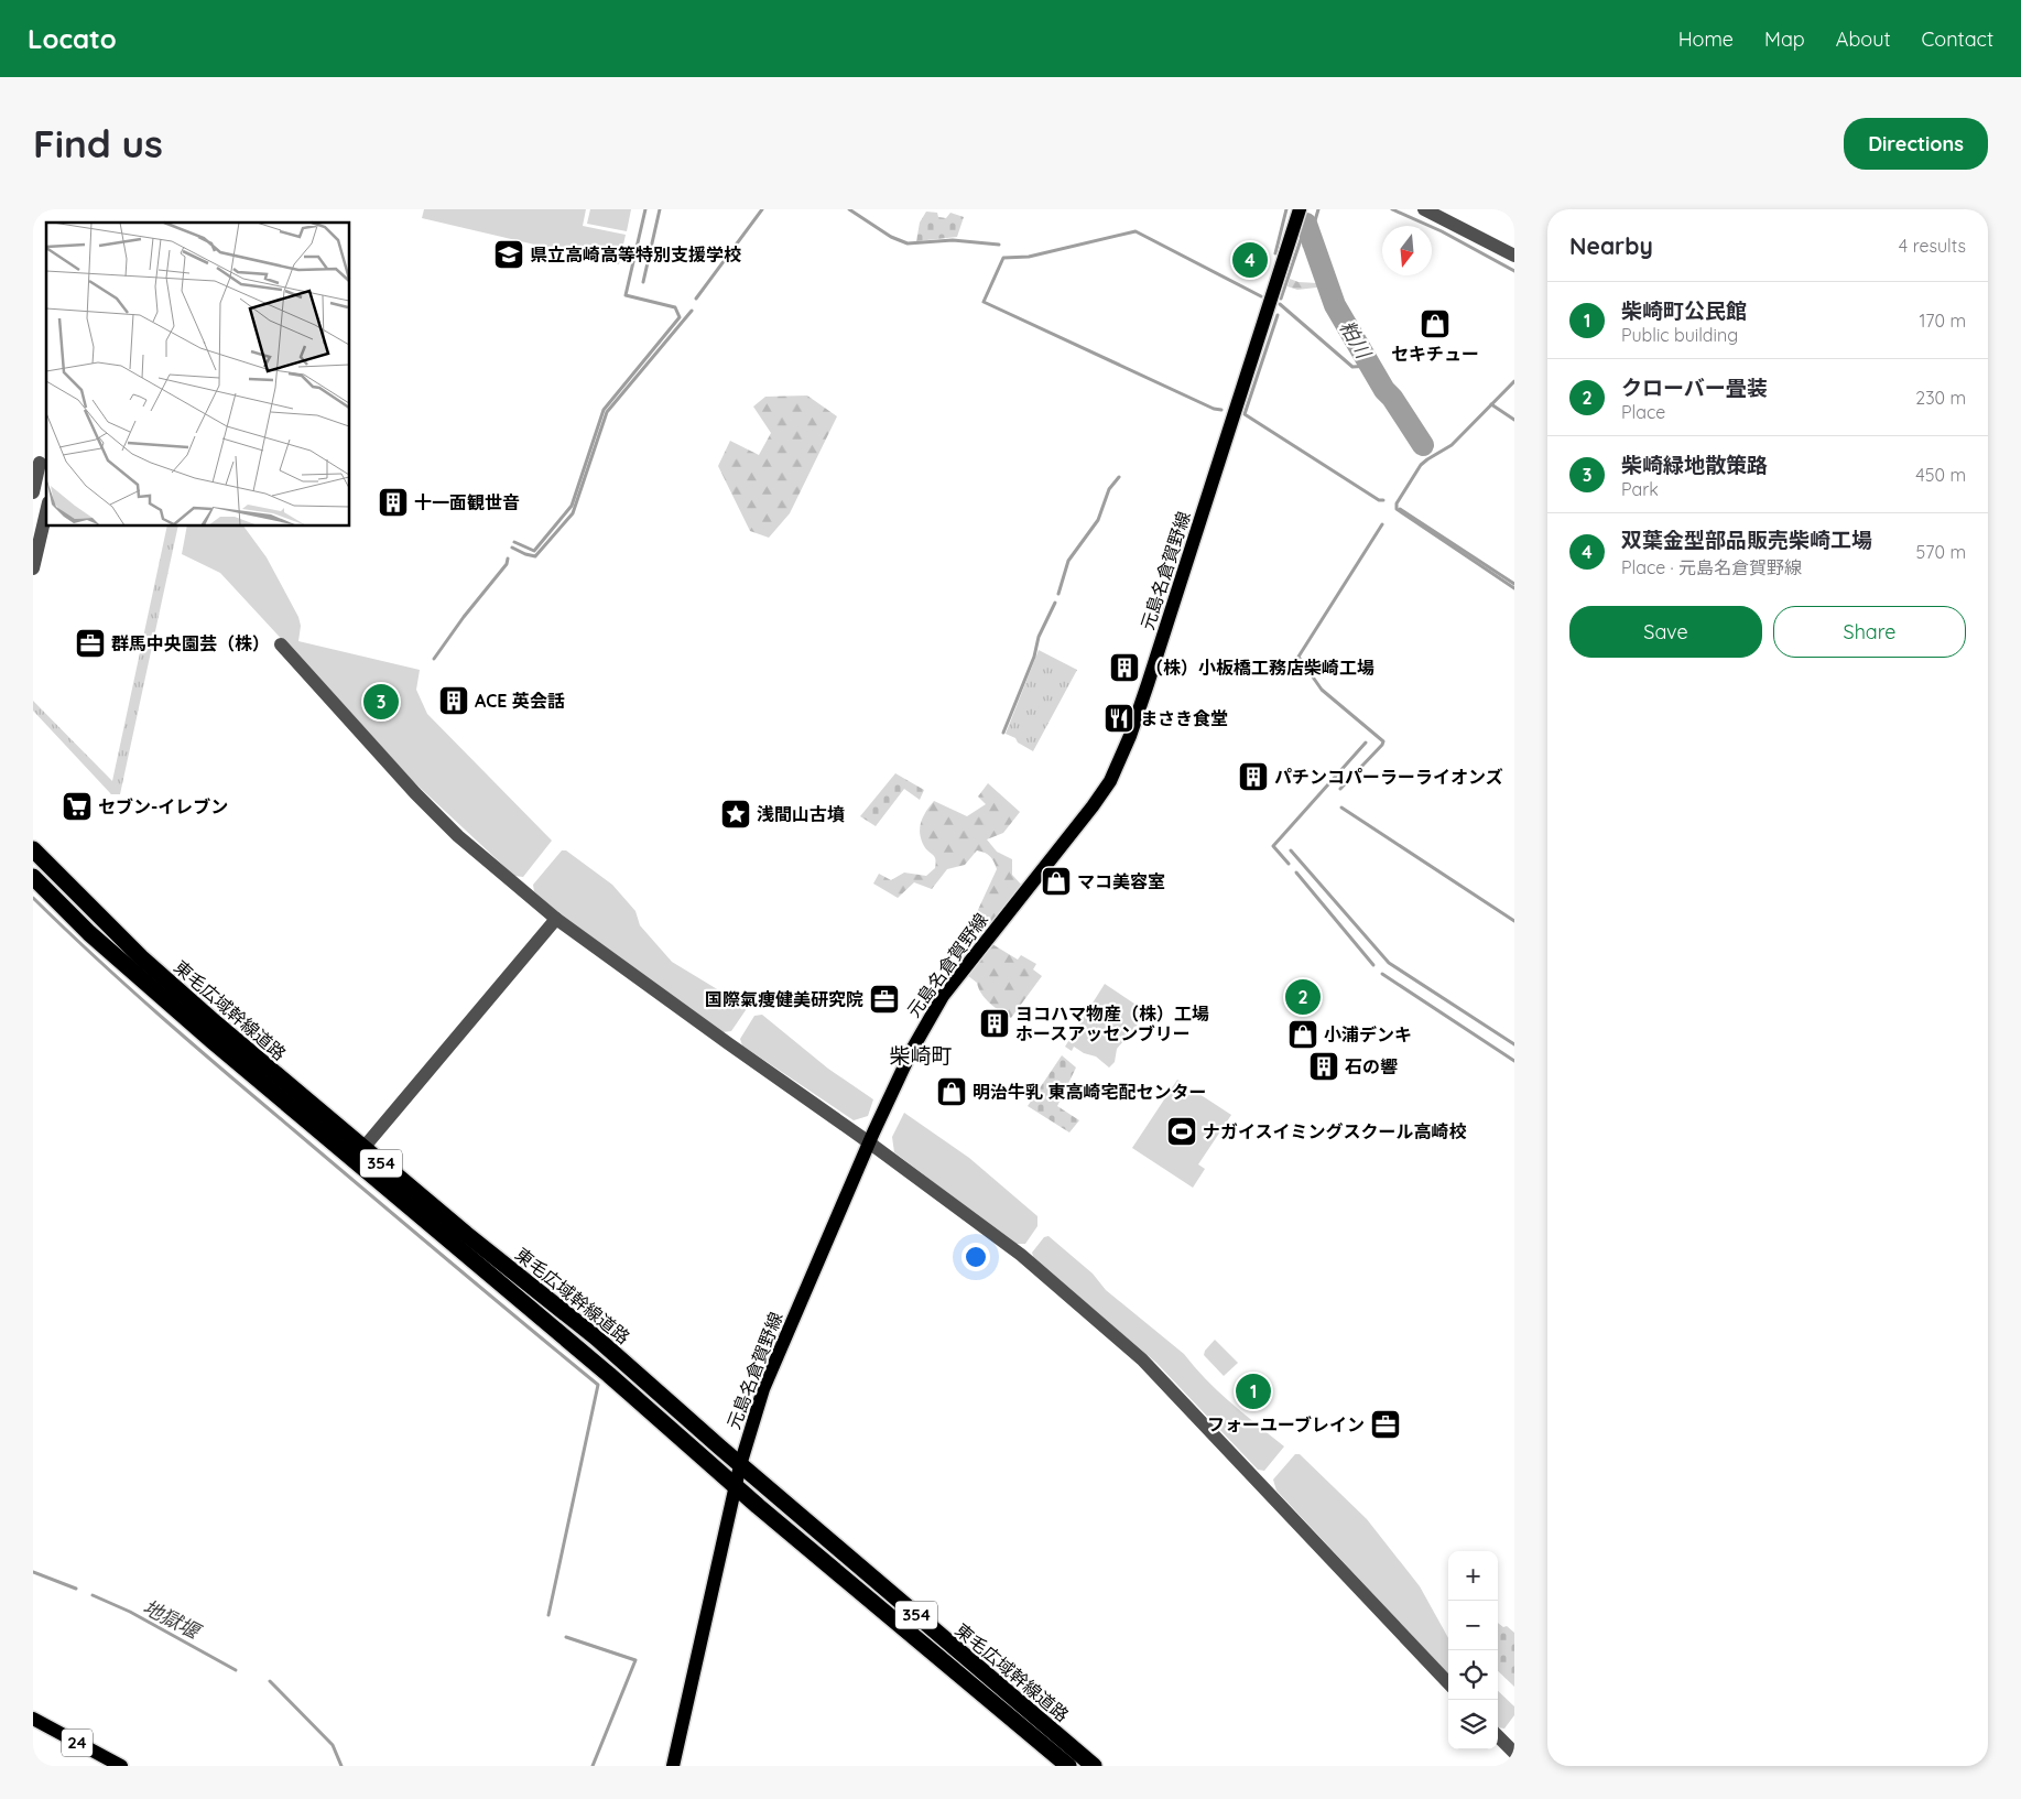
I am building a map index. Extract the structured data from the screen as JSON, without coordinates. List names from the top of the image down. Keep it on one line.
{"streets":{"highway":["東毛広域幹線道路","354"],"main road":["元島名倉賀野線","24"]},"crossings":[["元島名倉賀野線","東毛広域幹線道路"]],"districts":["柴崎町"],"water":["粕川","地獄堰"],"places":{"school or university":["県立高崎高等特別支援学校"],"shop":["セキチュー","マコ美容室","小浦デンキ","明治牛乳 東高崎宅配センター"],"building":["十一面観世音","（株）小板橋工務店柴崎工場","ACE 英会話","パチンコパーラーライオンズ","ヨコハマ物産（株）工場 ホースアッセンブリー","石の響"],"office":["群馬中央園芸（株）","国際氣痩健美研究院","フォーユーブレイン"],"restaurant":["まさき食堂"],"supermarket":["セブン-イレブン"],"place":["浅間山古墳"],"sports":["ナガイスイミングスクール高崎校"]},"north":"bottom","page":{"header":"Locato","nav":["Home","Map","About","Contact"],"buttons":["Directions",["Save","Share"]],"title":"Find us","heading":["Nearby","4 results"],"pins":["4","3","2","1"],"list":[{"mark":"1","name":"柴崎町公民館","note":"Public building","value":"170 m"},{"mark":"2","name":"クローバー畳装","note":"Place","value":"230 m"},{"mark":"3","name":"柴崎緑地散策路","note":"Park","value":"450 m"},{"mark":"4","name":"双葉金型部品販売柴崎工場","note":"Place · 元島名倉賀野線","value":"570 m"}],"map_buttons":["+","−"]}}
